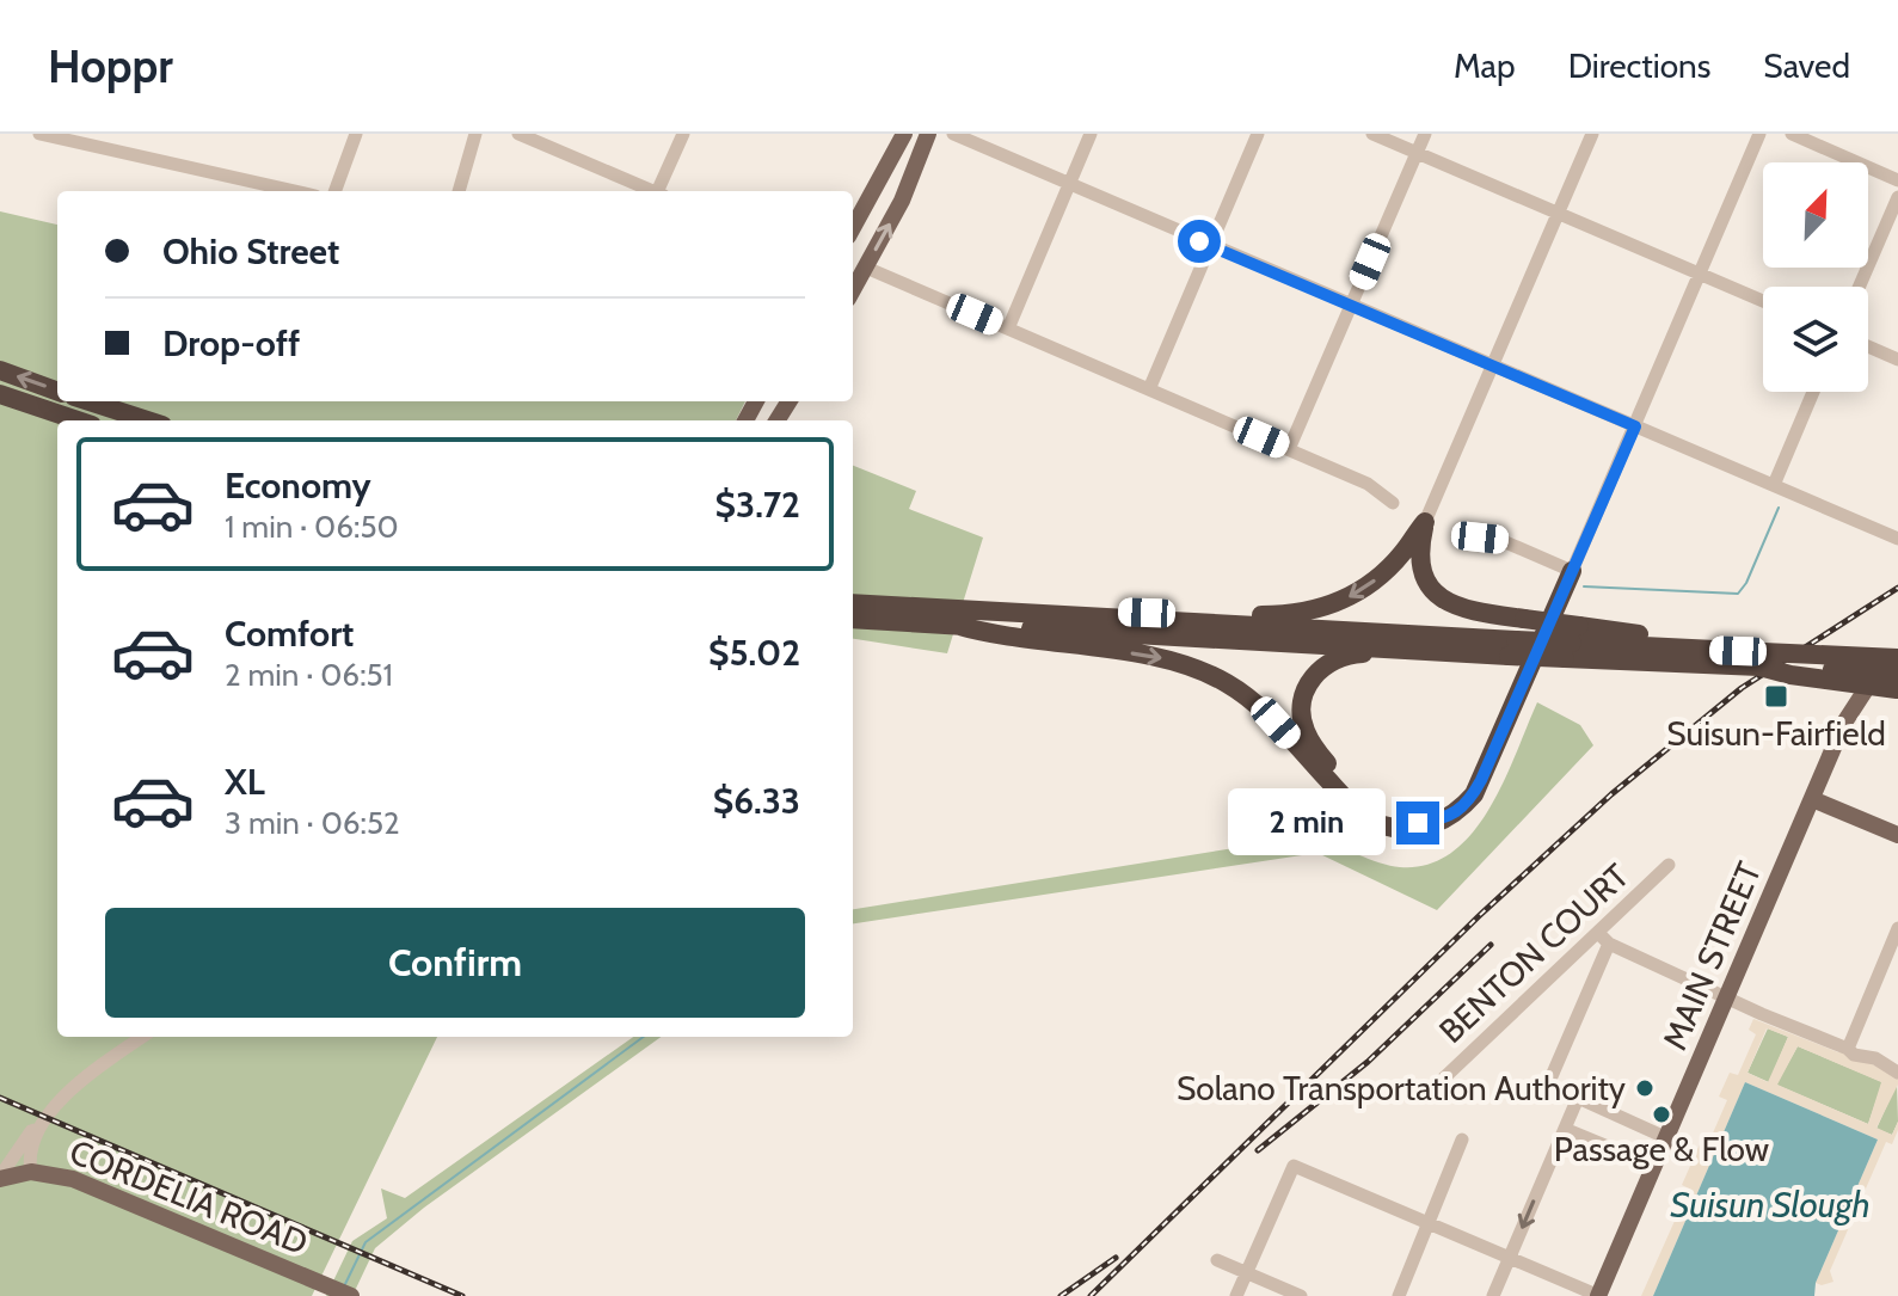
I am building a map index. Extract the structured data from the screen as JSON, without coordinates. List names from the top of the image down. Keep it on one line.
{"streets":{"main road":["MAIN STREET","CORDELIA ROAD"],"street":["BENTON COURT"]},"water":["Suisun Slough"],"places":{"transit":["Suisun-Fairfield"],"other":["Solano Transportation Authority","Passage & Flow"]},"north":"top right","page":{"header":"Hoppr","nav":["Map","Directions","Saved"],"banner":["Ohio Street","Drop-off"],"list":[{"name":"Economy","note":"1 min · 06:50","value":"$3.72"},{"name":"Comfort","note":"2 min · 06:51","value":"$5.02"},{"name":"XL","note":"3 min · 06:52","value":"$6.33"}],"bubble":"2 min","buttons":"Confirm"}}
